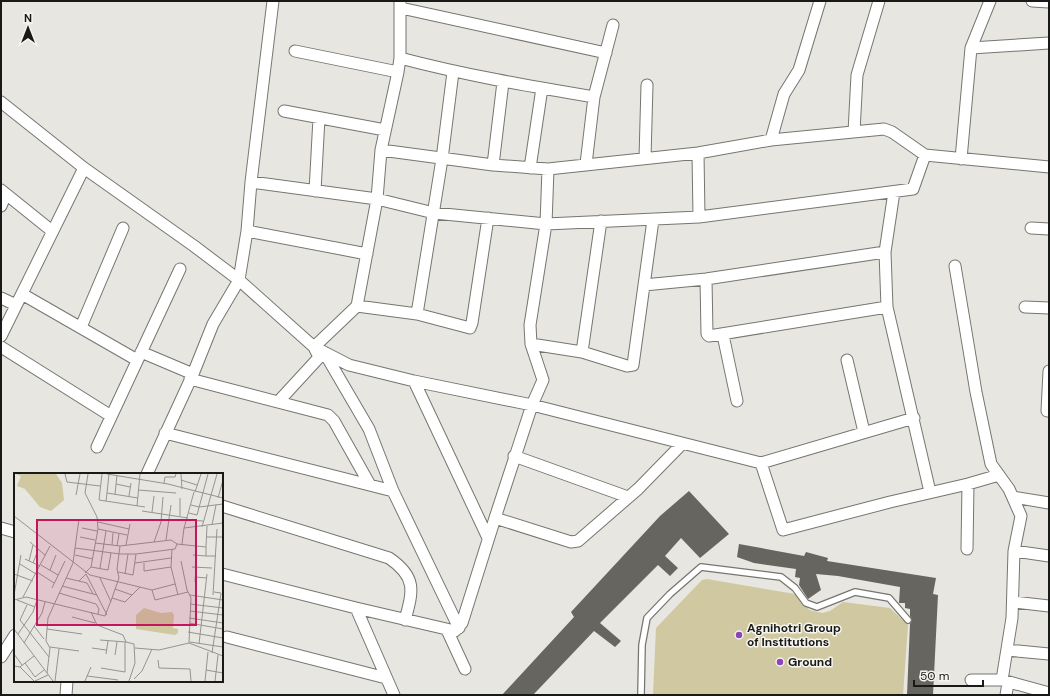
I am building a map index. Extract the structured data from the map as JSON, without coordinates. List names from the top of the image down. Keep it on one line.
{"places":["Agnihotri Group of Institutions","Ground"],"scale_bar":"50 m","north":"top"}
